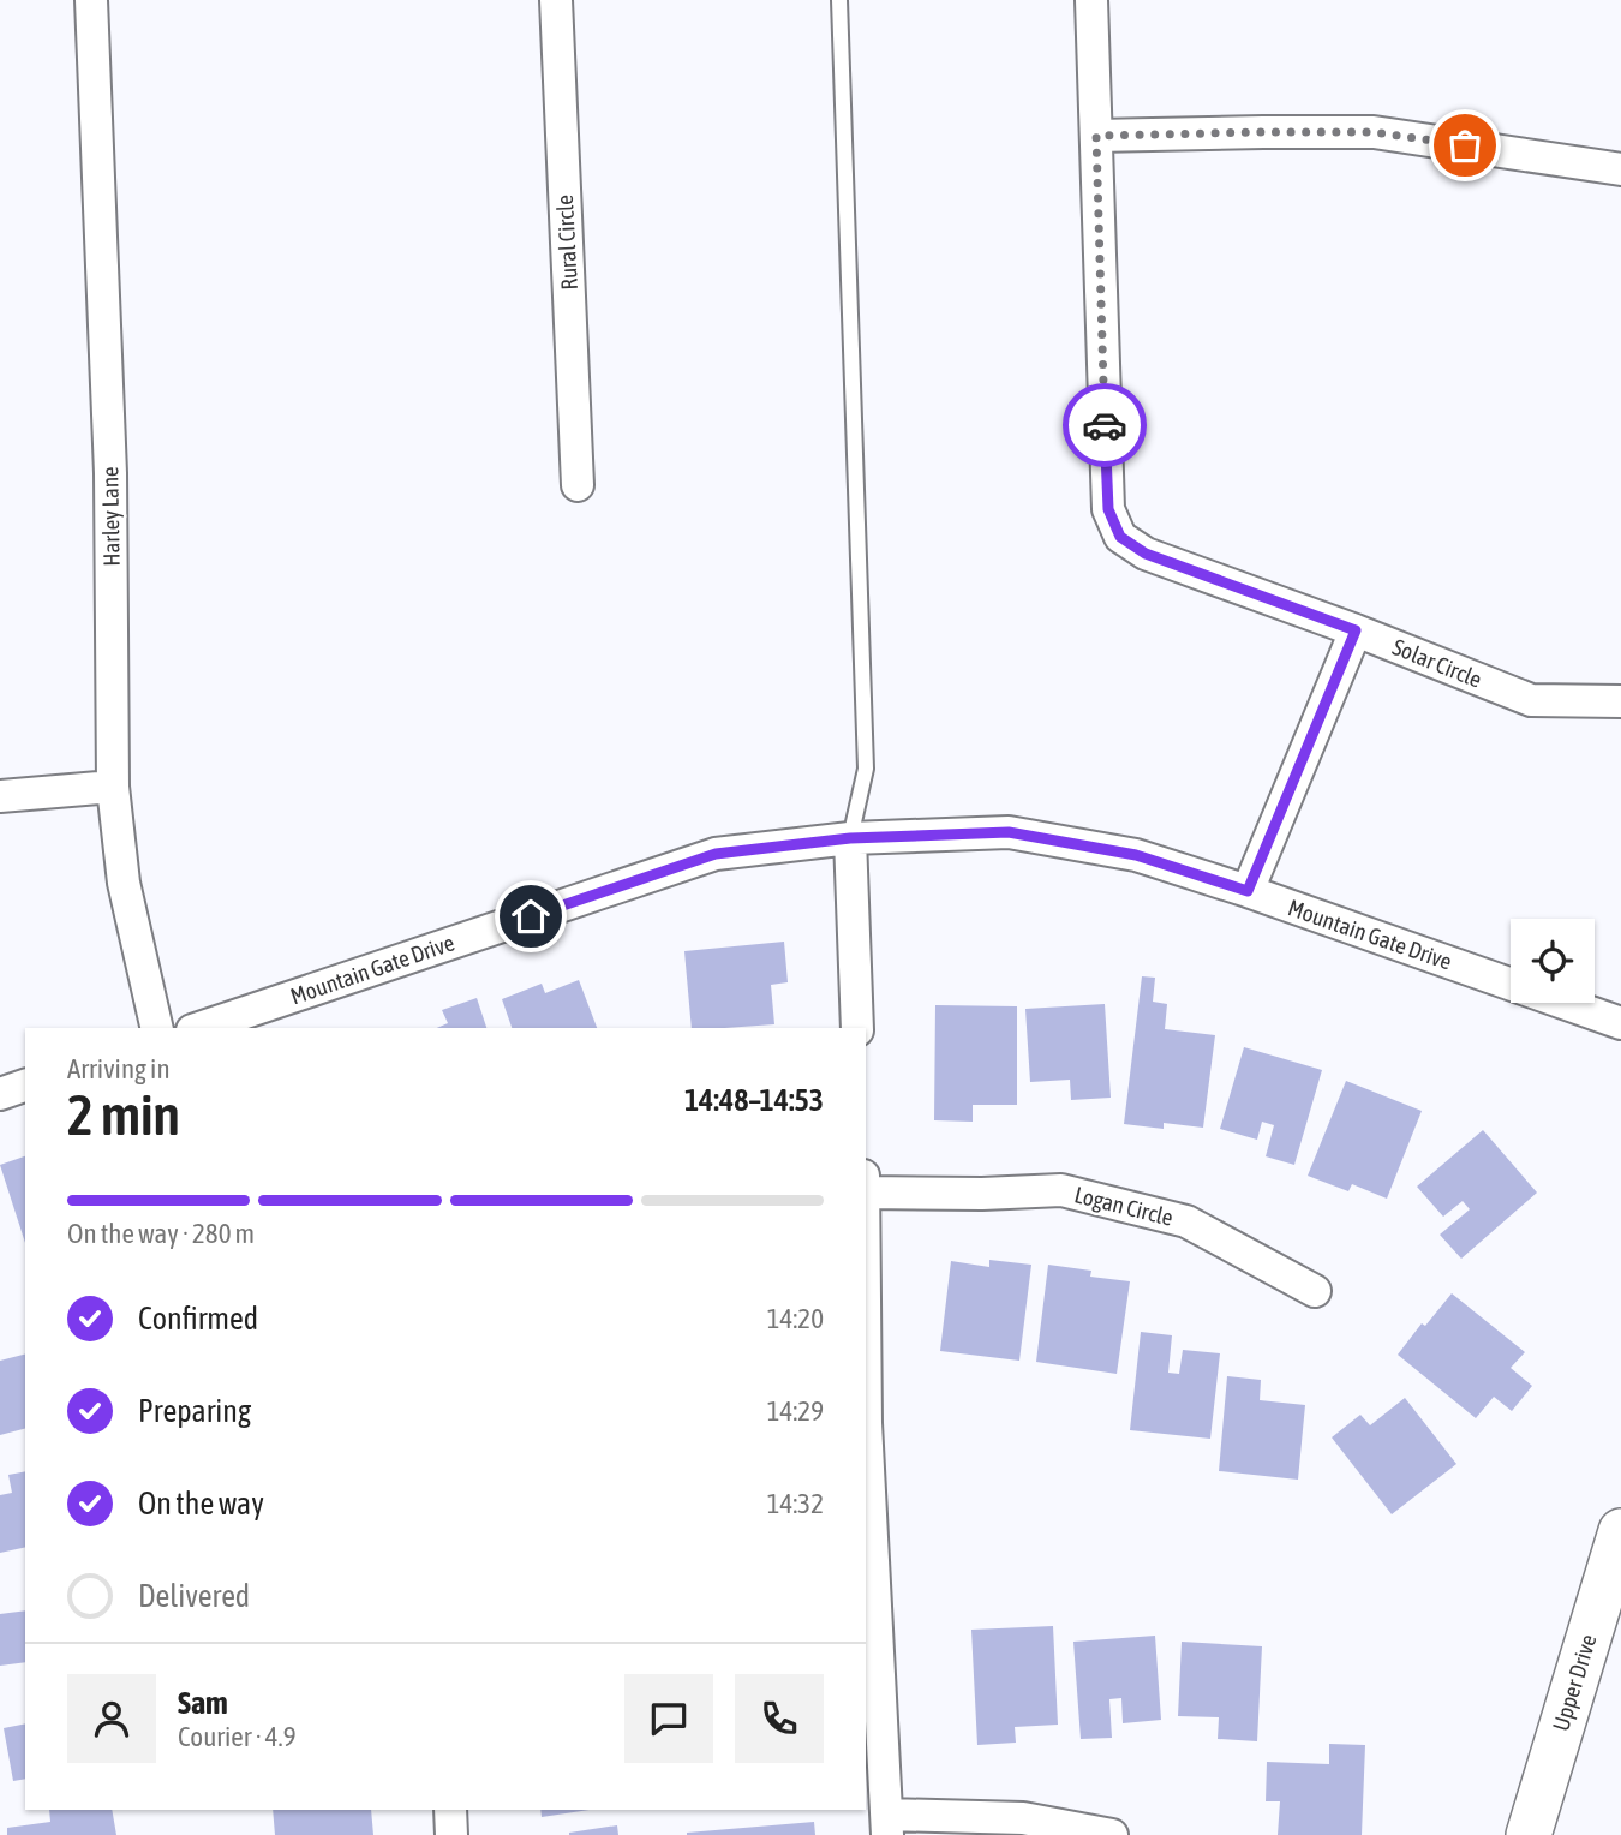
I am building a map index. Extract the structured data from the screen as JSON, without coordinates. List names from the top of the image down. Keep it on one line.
{"streets":{"main road":["Upper Drive"],"street":["Rural Circle","Harley Lane","Solar Circle","Mountain Gate Drive","Logan Circle"]},"page":{"heading":["2 min","Arriving in","14:48–14:53"],"panel":["Sam","Courier · 4.9"],"bar":"On the way · 280 m","list":[["Confirmed","14:20"],["Preparing","14:29"],["On the way","14:32"],"Delivered"]}}
